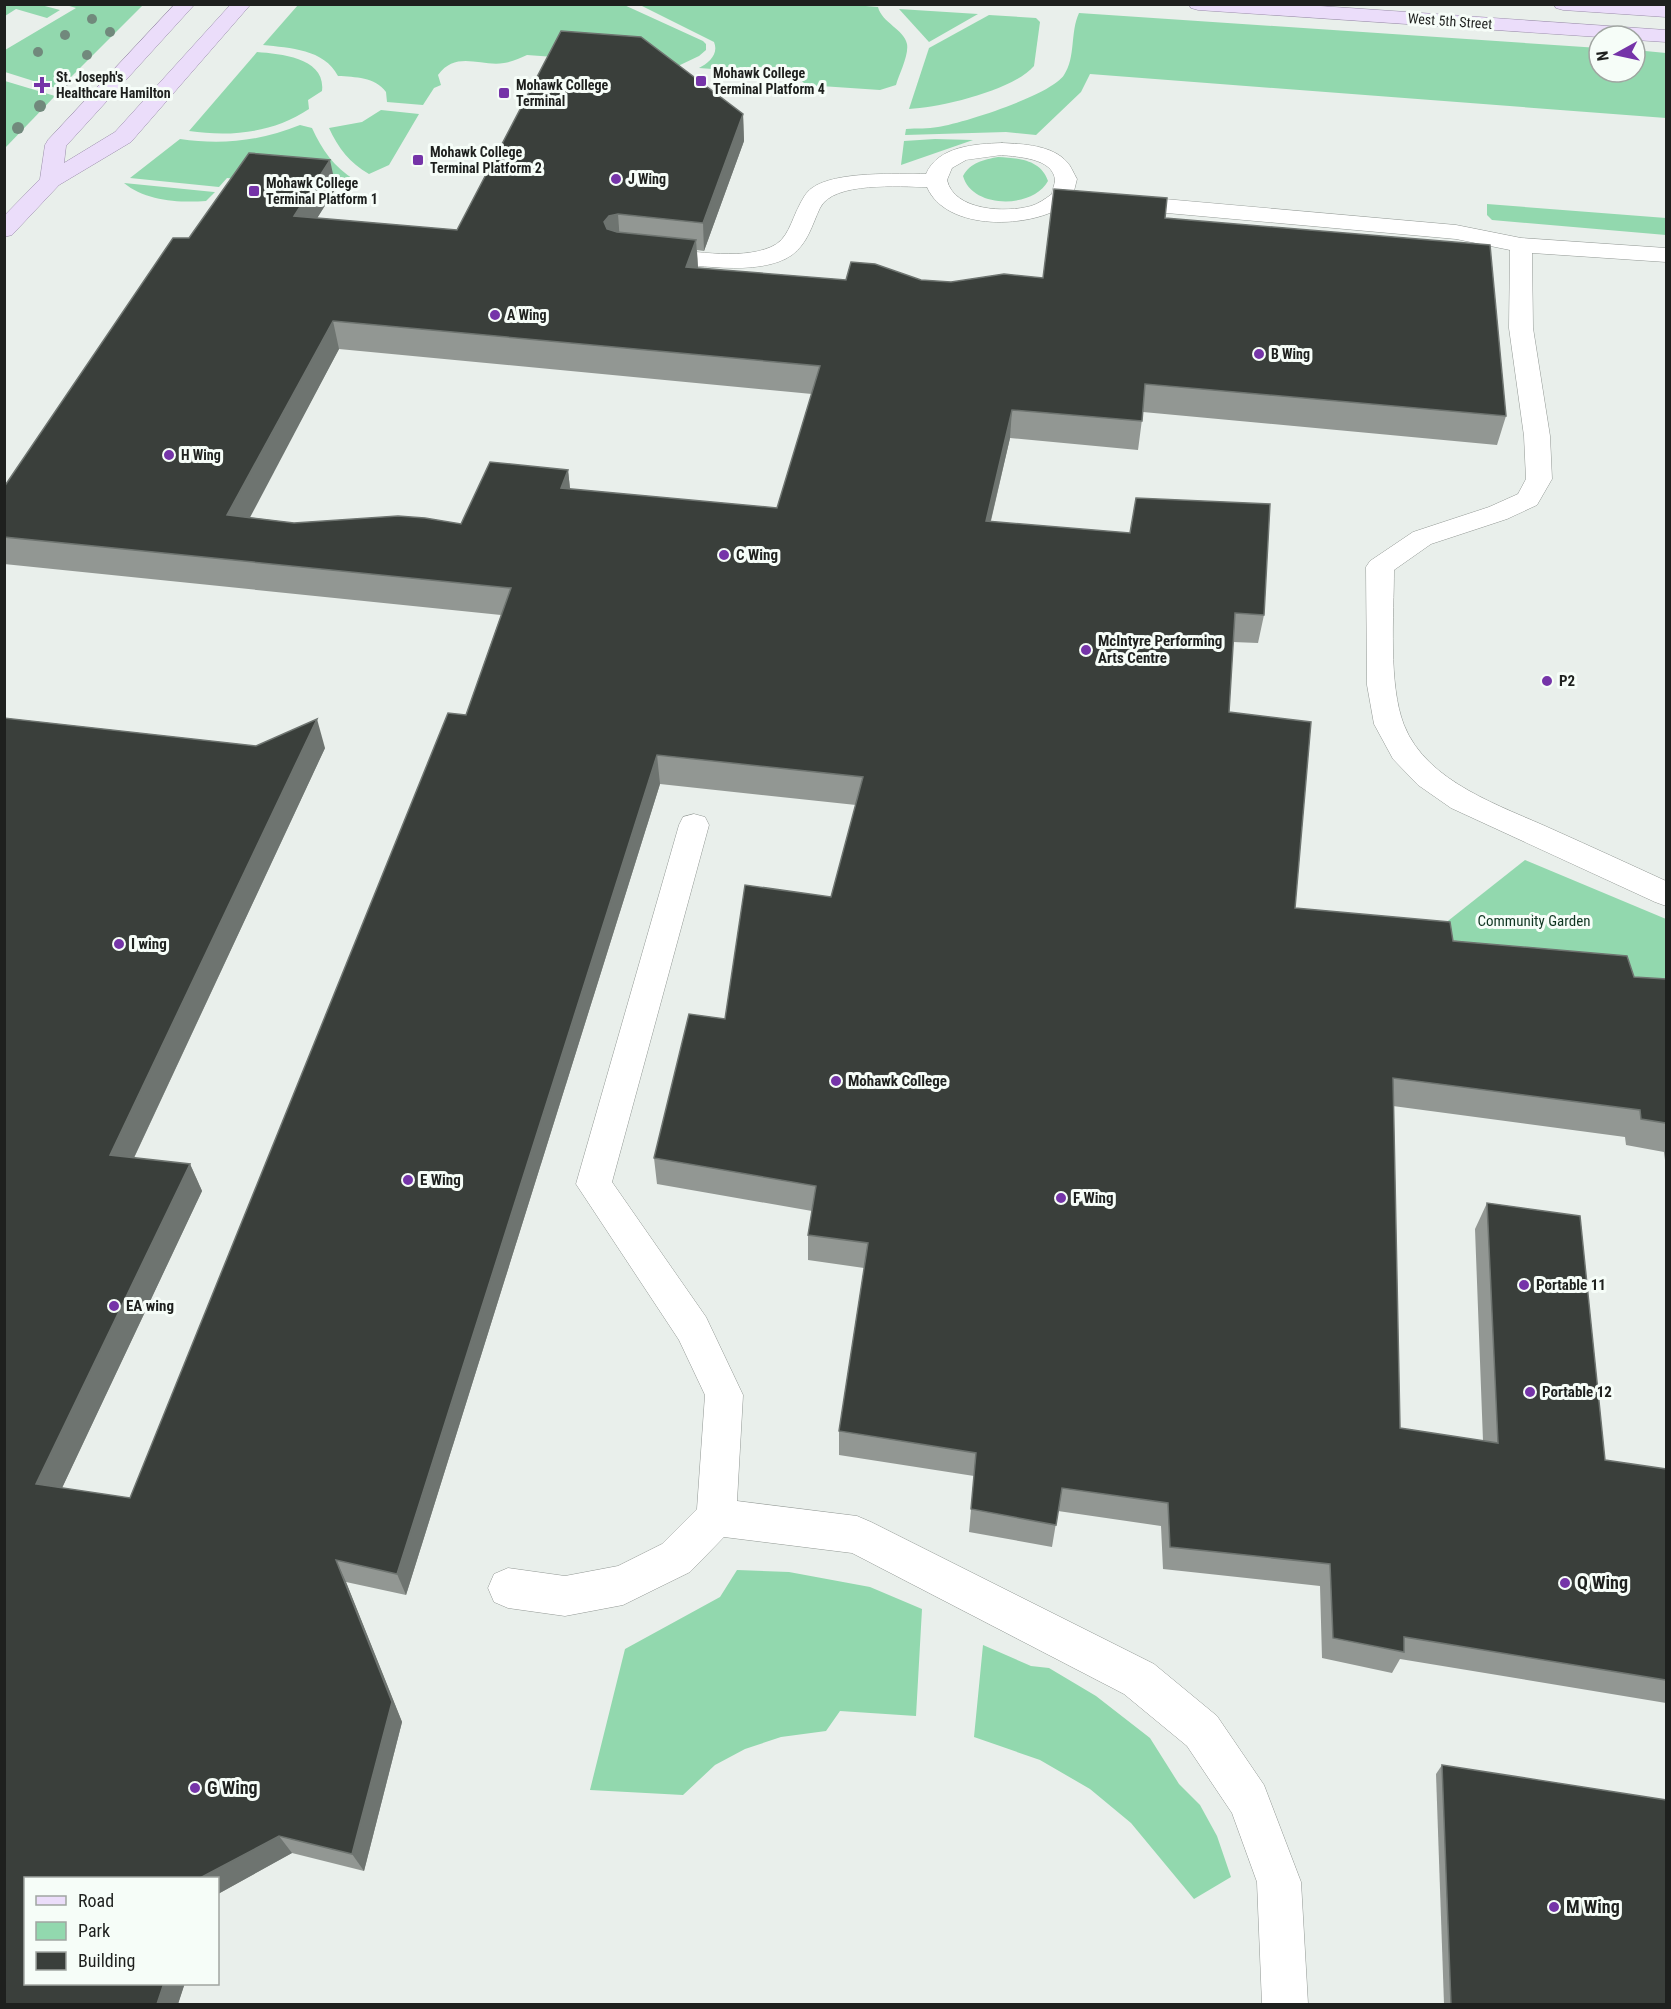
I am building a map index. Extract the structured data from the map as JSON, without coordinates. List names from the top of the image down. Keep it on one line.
{"streets":{"main road":["West 5th Street"]},"parks":["Community Garden"],"places":{"transit":["Mohawk College Terminal Platform 4","Mohawk College Terminal","Mohawk College Terminal Platform 2","Mohawk College Terminal Platform 1"],"health":["St. Joseph's Healthcare Hamilton"],"other":["J Wing","A Wing","B Wing","H Wing","C Wing","McIntyre Performing Arts Centre","P2","I wing","Mohawk College","E Wing","F Wing","Portable 11","EA wing","Portable 12","Q Wing","G Wing","M Wing"]},"legend":["Road","Park","Building"],"north":"left"}
